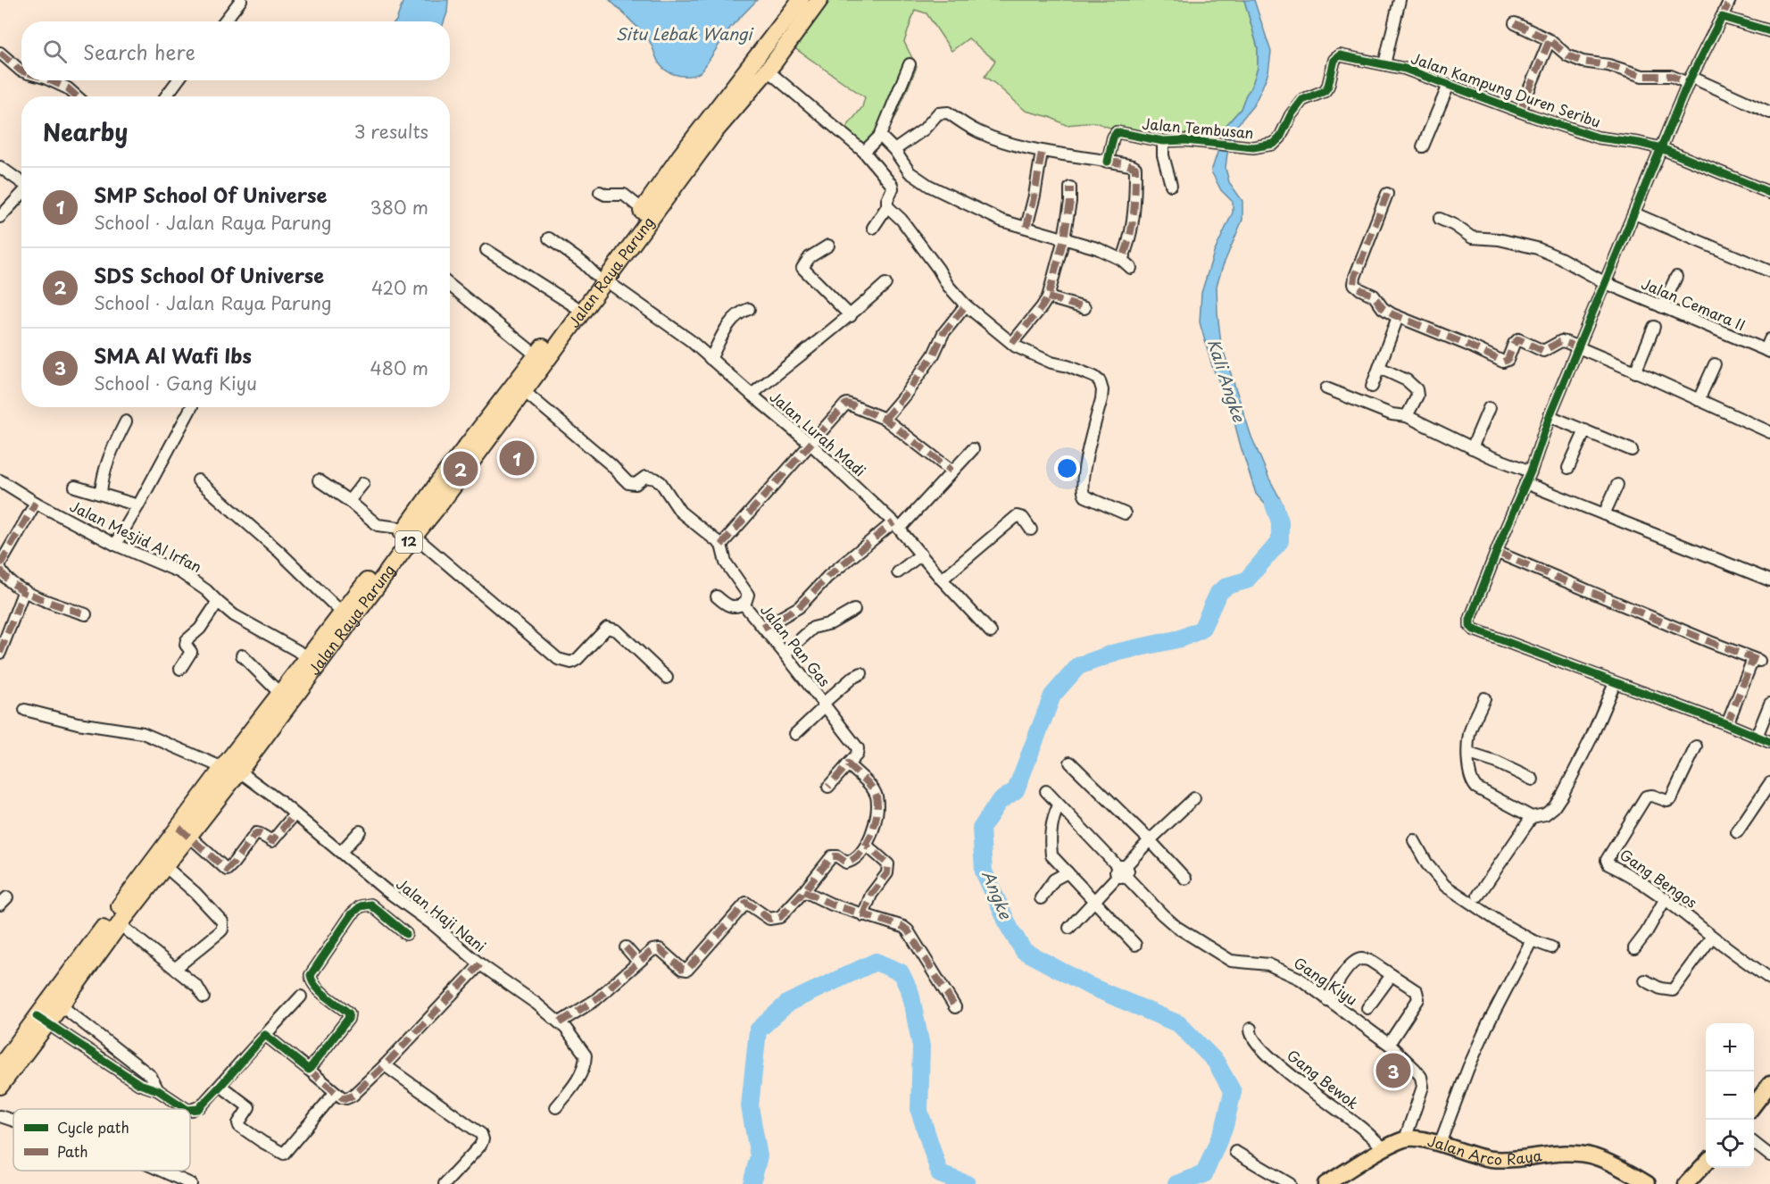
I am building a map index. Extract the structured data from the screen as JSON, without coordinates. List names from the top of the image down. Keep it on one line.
{"streets":{"highway":["Jalan Raya Parung","12"],"main road":["Jalan Arco Raya"],"street":["Jalan Kampung Duren Seribu","Jalan Tembusan","Jalan Cemara II","Jalan Lurah Madi","Jalan Mesjid Al Irfan","Jalan Pan Gas","Gang Bengos","Jalan Haji Nani","Gang Kiyu","Gang Bewok"]},"crossings":[["Jalan Kampung Duren Seribu","Jalan Tembusan"],["Jalan Raya Parung","Jalan Lurah Madi"],["Jalan Raya Parung","Jalan Mesjid Al Irfan"],["Jalan Raya Parung","Jalan Haji Nani"],["Gang Kiyu","Jalan Arco Raya"],["Gang Bewok","Jalan Arco Raya"]],"water":["Situ Lebak Wangi","Kali Angke","Angke"],"legend":["Cycle path","Path"],"page":{"search":"Search here","heading":["Nearby","3 results"],"list":[{"mark":"1","name":"SMP School Of Universe","note":"School · Jalan Raya Parung","value":"380 m"},{"mark":"2","name":"SDS School Of Universe","note":"School · Jalan Raya Parung","value":"420 m"},{"mark":"3","name":"SMA Al Wafi Ibs","note":"School · Gang Kiyu","value":"480 m"}],"pins":["1","2","3"],"map_buttons":["+","−"]}}
